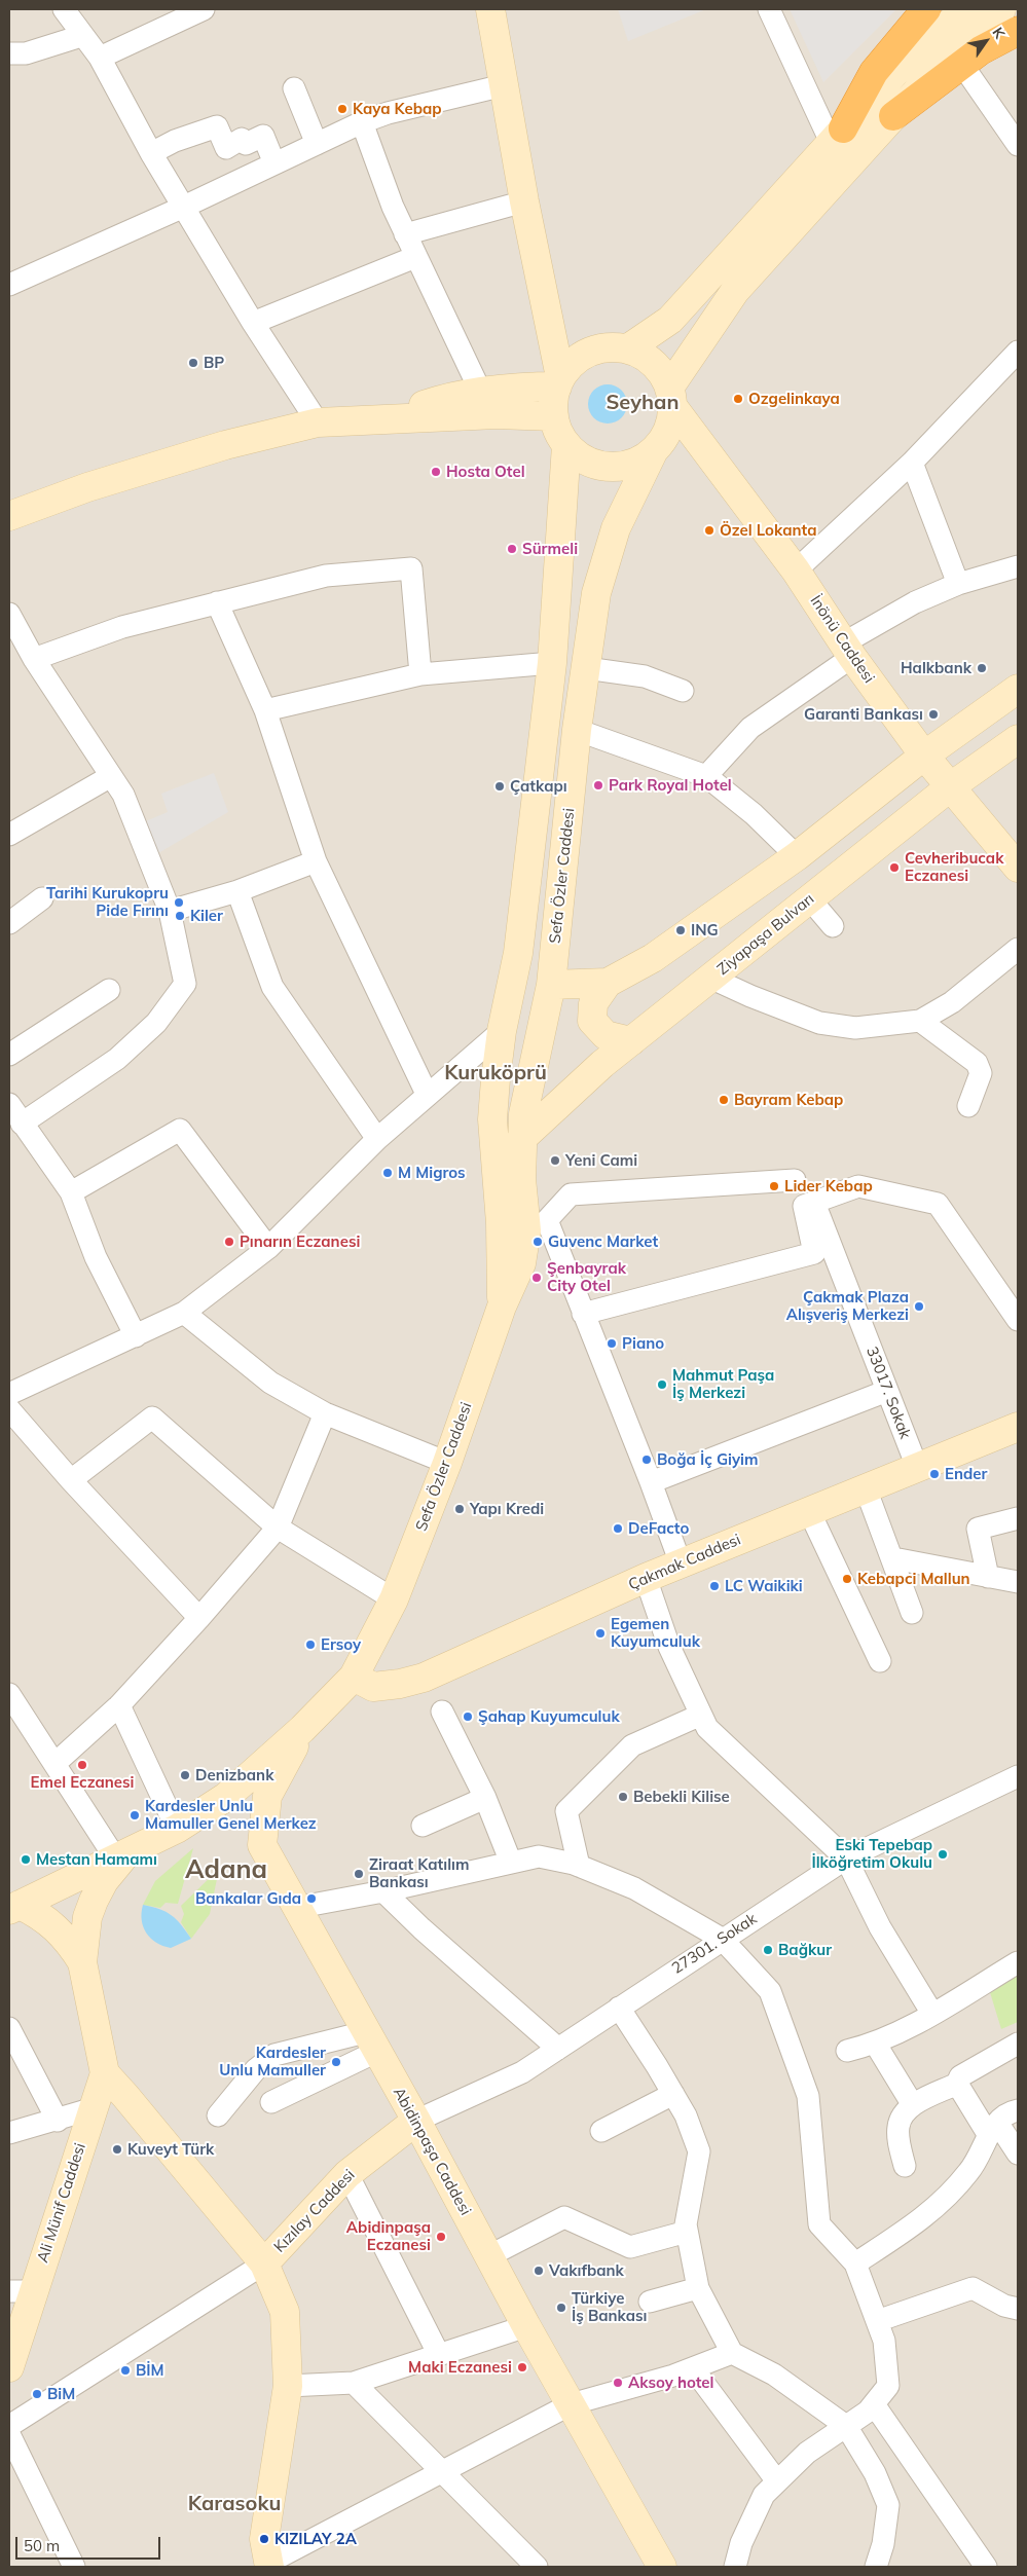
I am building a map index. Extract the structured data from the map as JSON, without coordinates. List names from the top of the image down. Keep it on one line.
{"streets":{"main road":["İnönü Caddesi","Sefa Özler Caddesi","Ziyapaşa Bulvarı","Çakmak Caddesi","Abidinpaşa Caddesi","Ali Münif Caddesi","Kızılay Caddesi"],"street":["33017. Sokak","27301. Sokak"]},"crossings":[["İnönü Caddesi","Sefa Özler Caddesi"],["İnönü Caddesi","Ziyapaşa Bulvarı"],["Sefa Özler Caddesi","Ziyapaşa Bulvarı"],["Sefa Özler Caddesi","Çakmak Caddesi"],["Sefa Özler Caddesi","Abidinpaşa Caddesi"],["33017. Sokak","Çakmak Caddesi"],["27301. Sokak","Abidinpaşa Caddesi"],["27301. Sokak","Kızılay Caddesi"],["Abidinpaşa Caddesi","Kızılay Caddesi"]],"districts":["Seyhan","Kuruköprü","Adana","Karasoku"],"places":["Kaya Kebap","BP","Ozgelinkaya","Hosta Otel","Özel Lokanta","Sürmeli","Halkbank","Garanti Bankası","Park Royal Hotel","Çatkapı","Cevheribucak Eczanesi","Tarihi Kurukopru Pide Fırını","Kiler","ING","Bayram Kebap","Yeni Cami","M Migros","Lider Kebap","Pınarın Eczanesi","Guvenc Market","Şenbayrak City Otel","Çakmak Plaza Alışveriş Merkezi","Piano","Mahmut Paşa İş Merkezi","Boğa İç Giyim","Ender","Yapı Kredi","DeFacto","Kebapci Mallun","LC Waikiki","Egemen Kuyumculuk","Ersoy","Şahap Kuyumculuk","Emel Eczanesi","Denizbank","Bebekli Kilise","Kardesler Unlu Mamuller Genel Merkez","Eski Tepebap İlköğretim Okulu","Mestan Hamamı","Ziraat Katılım Bankası","Bankalar Gıda","Bağkur","Kardesler Unlu Mamuller","Kuveyt Türk","Abidinpaşa Eczanesi","Vakıfbank","Türkiye İş Bankası","Maki Eczanesi","BİM","Aksoy hotel","BiM","KIZILAY 2A"],"scale_bar":"50 m","north":"top right"}
